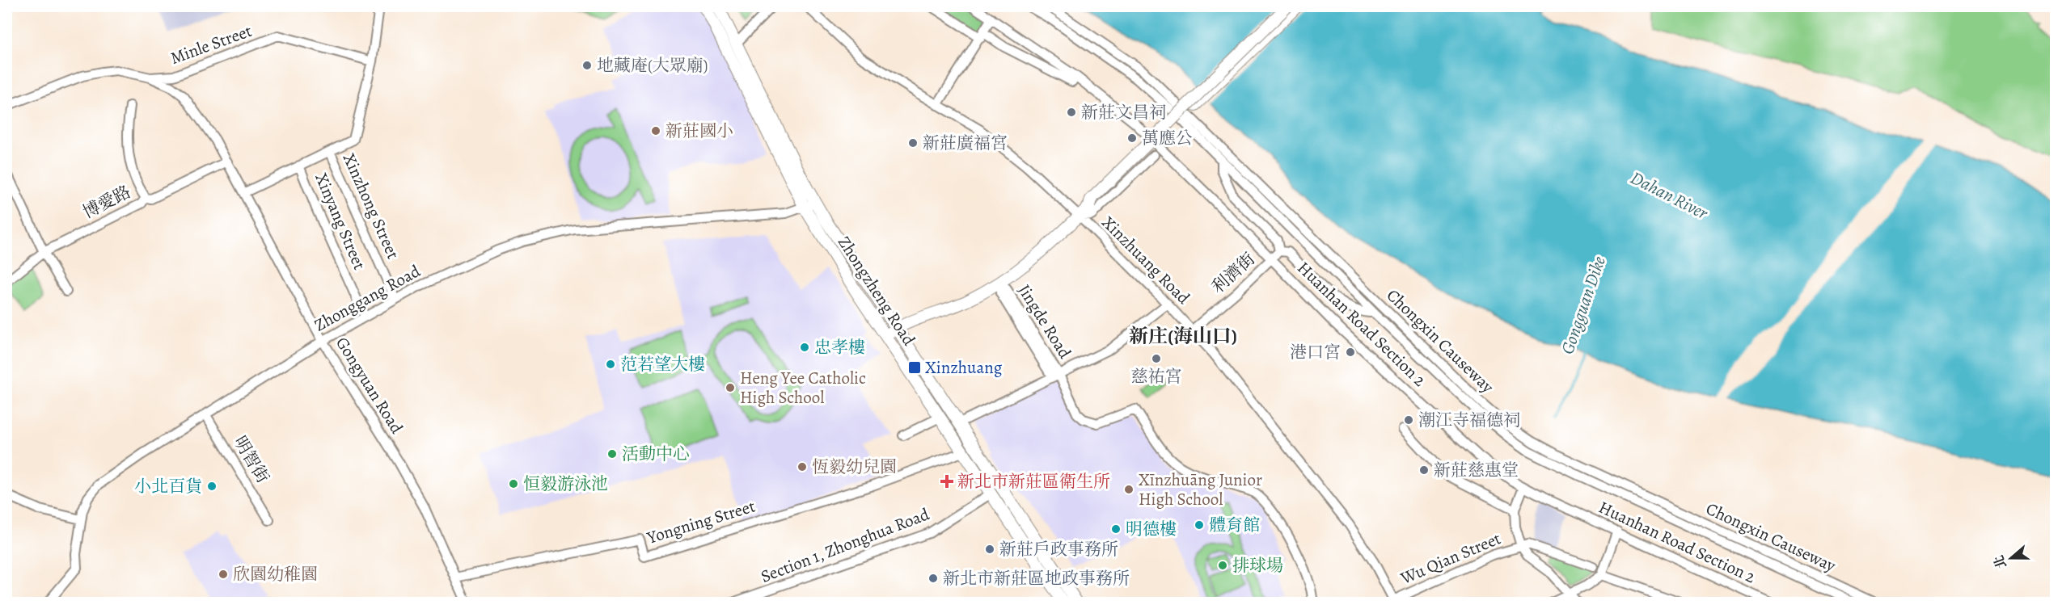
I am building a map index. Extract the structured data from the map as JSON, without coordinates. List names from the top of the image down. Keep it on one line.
{"streets":{"main road":["Zhongzheng Road"],"street":["Minle Street","博愛路","Xinzhong Street","Xinyang Street","Xinzhuang Road","利濟街","Zhonggang Road","Jingde Road","Huanhan Road Section 2","Chongxin Causeway","Gongyuan Road","明智街","Yongning Street","Section 1, Zhonghua Road","Wu Qian Street"]},"crossings":[["Minle Street","Gongyuan Road"],["博愛路","Gongyuan Road"],["Xinzhong Street","Zhonggang Road"],["Xinyang Street","Zhonggang Road"],["Xinzhuang Road","利濟街"],["Xinzhuang Road","Wu Qian Street"],["利濟街","Huanhan Road Section 2"],["Zhongzheng Road","Zhonggang Road"],["Zhongzheng Road","Yongning Street"],["Zhongzheng Road","Section 1, Zhonghua Road"],["Zhonggang Road","Gongyuan Road"],["Zhonggang Road","明智街"],["Gongyuan Road","Yongning Street"]],"districts":["新庄(海山口)"],"water":["Dahan River","Gongguan Dike"],"places":{"other":["地藏庵(大眾廟)","新莊文昌祠","新莊國小","萬應公","新莊廣福宮","忠孝樓","港口宮","慈祐宮","范若望大樓","Heng Yee Catholic High School","潮江寺福德祠","活動中心","恆毅幼兒園","新莊慈惠堂","恒毅游泳池","小北百貨","Xīnzhuāng Junior High School","體育館","明德樓","新莊戶政事務所","排球場","欣園幼稚園","新北市新莊區地政事務所"],"transit":["Xinzhuang"],"health":["新北市新莊區衛生所"]},"north":"left"}
